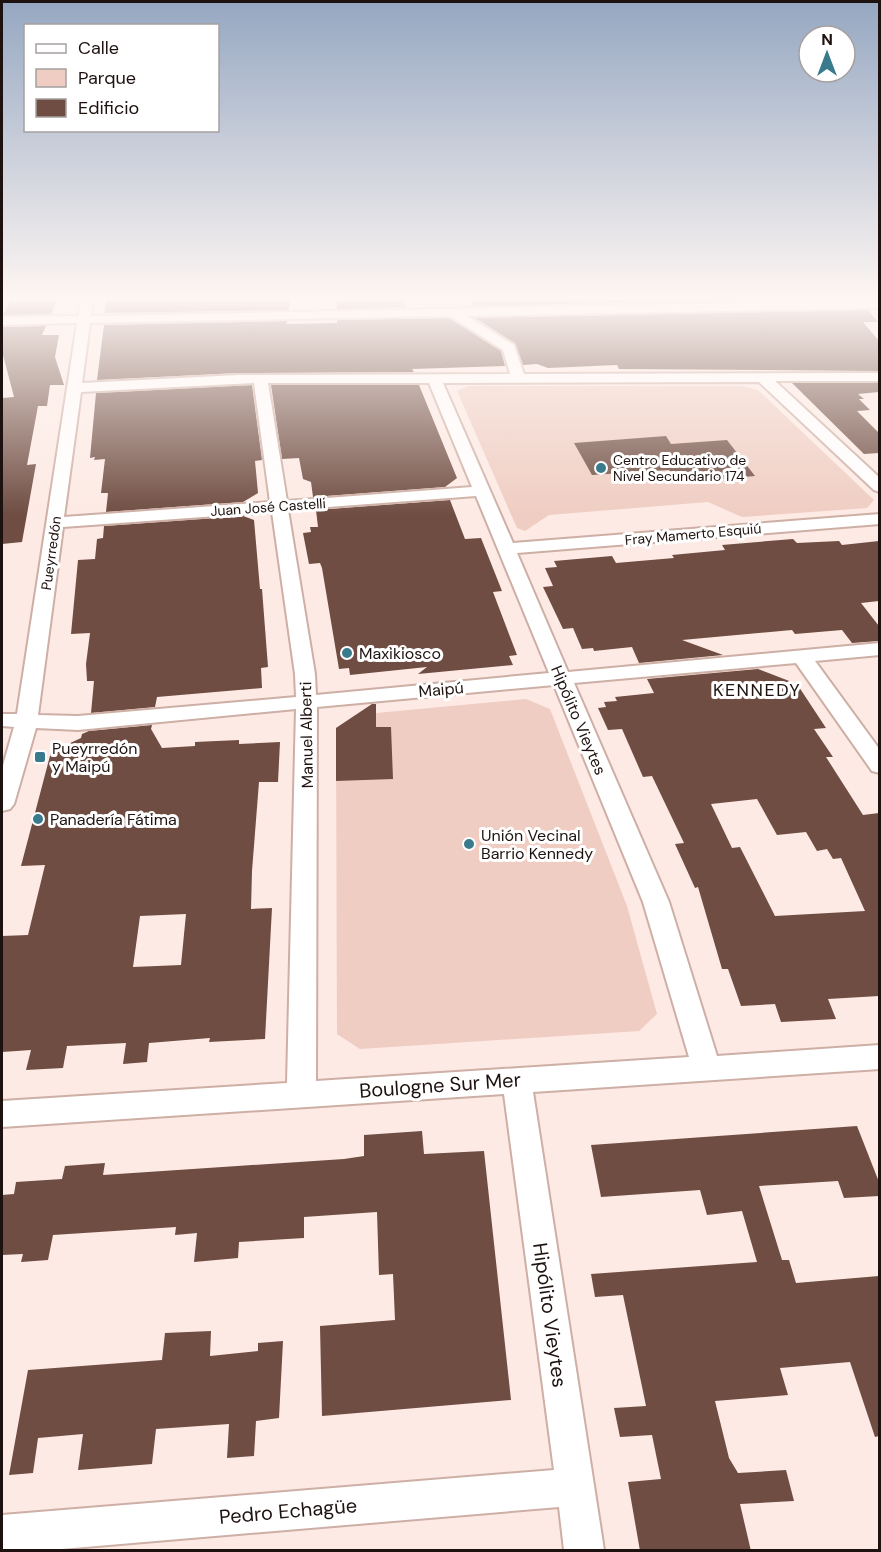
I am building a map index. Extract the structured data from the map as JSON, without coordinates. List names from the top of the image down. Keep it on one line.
{"streets":{"street":["Juan José Castelli","Fray Mamerto Esquiú","Pueyrredón","Maipú","Hipólito Vieytes","Manuel Alberti","Boulogne Sur Mer","Pedro Echagüe"]},"crossings":[["Juan José Castelli","Pueyrredón"],["Juan José Castelli","Hipólito Vieytes"],["Juan José Castelli","Manuel Alberti"],["Fray Mamerto Esquiú","Hipólito Vieytes"],["Pueyrredón","Maipú"],["Maipú","Hipólito Vieytes"],["Maipú","Manuel Alberti"],["Hipólito Vieytes","Boulogne Sur Mer"],["Hipólito Vieytes","Pedro Echagüe"],["Manuel Alberti","Boulogne Sur Mer"]],"districts":["KENNEDY"],"places":{"other":["Centro Educativo de Nivel Secundario 174","Maxikiosco","Panadería Fátima","Unión Vecinal Barrio Kennedy"],"transit":["Pueyrredón y Maipú"]},"legend":["Calle","Parque","Edificio"],"north":"top"}
